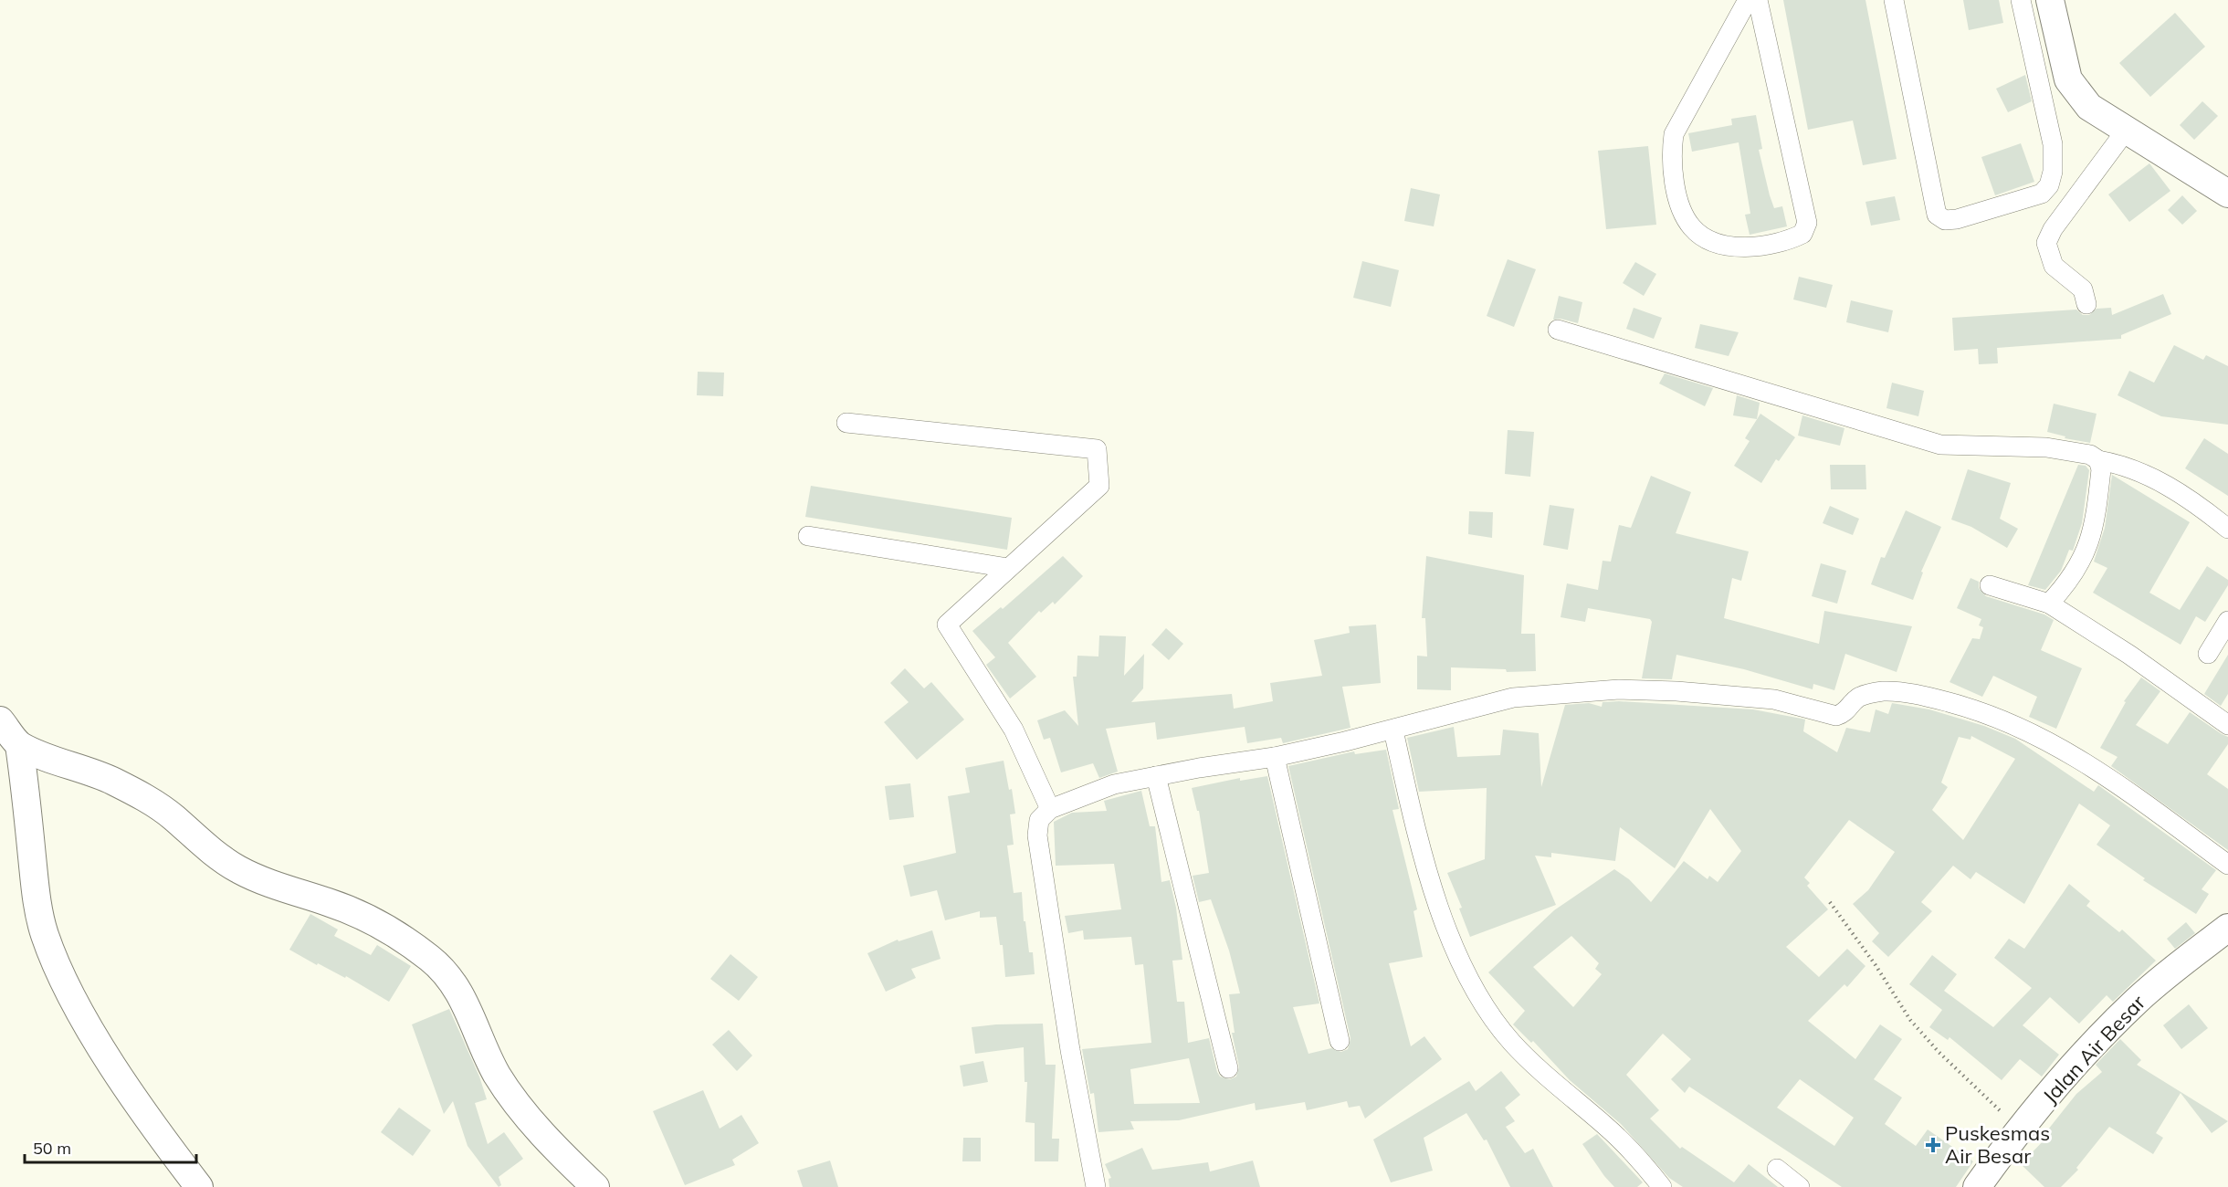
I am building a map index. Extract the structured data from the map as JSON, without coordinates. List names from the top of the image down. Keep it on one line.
{"streets":{"street":["Jalan Air Besar"]},"places":{"health":["Puskesmas Air Besar"]},"scale_bar":"50 m"}
